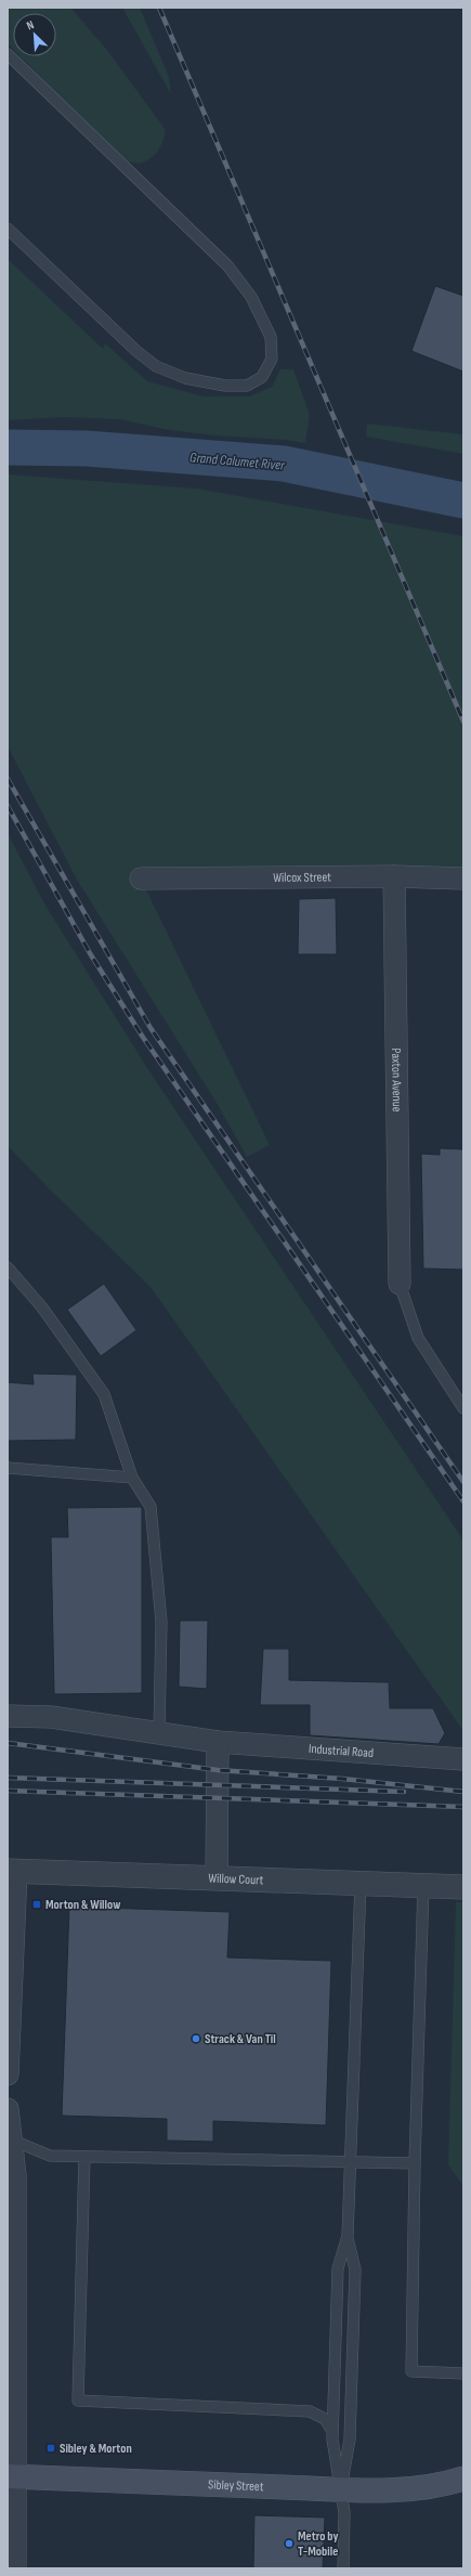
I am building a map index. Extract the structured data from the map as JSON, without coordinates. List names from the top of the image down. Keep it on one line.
{"streets":{"main road":["Sibley Street"],"street":["Wilcox Street","Paxton Avenue","Industrial Road","Willow Court"]},"crossings":[["Wilcox Street","Paxton Avenue"]],"water":["Grand Calumet River"],"places":{"transit":["Morton & Willow","Sibley & Morton"],"other":["Strack & Van Til","Metro by T-Mobile"]},"north":"top left"}
